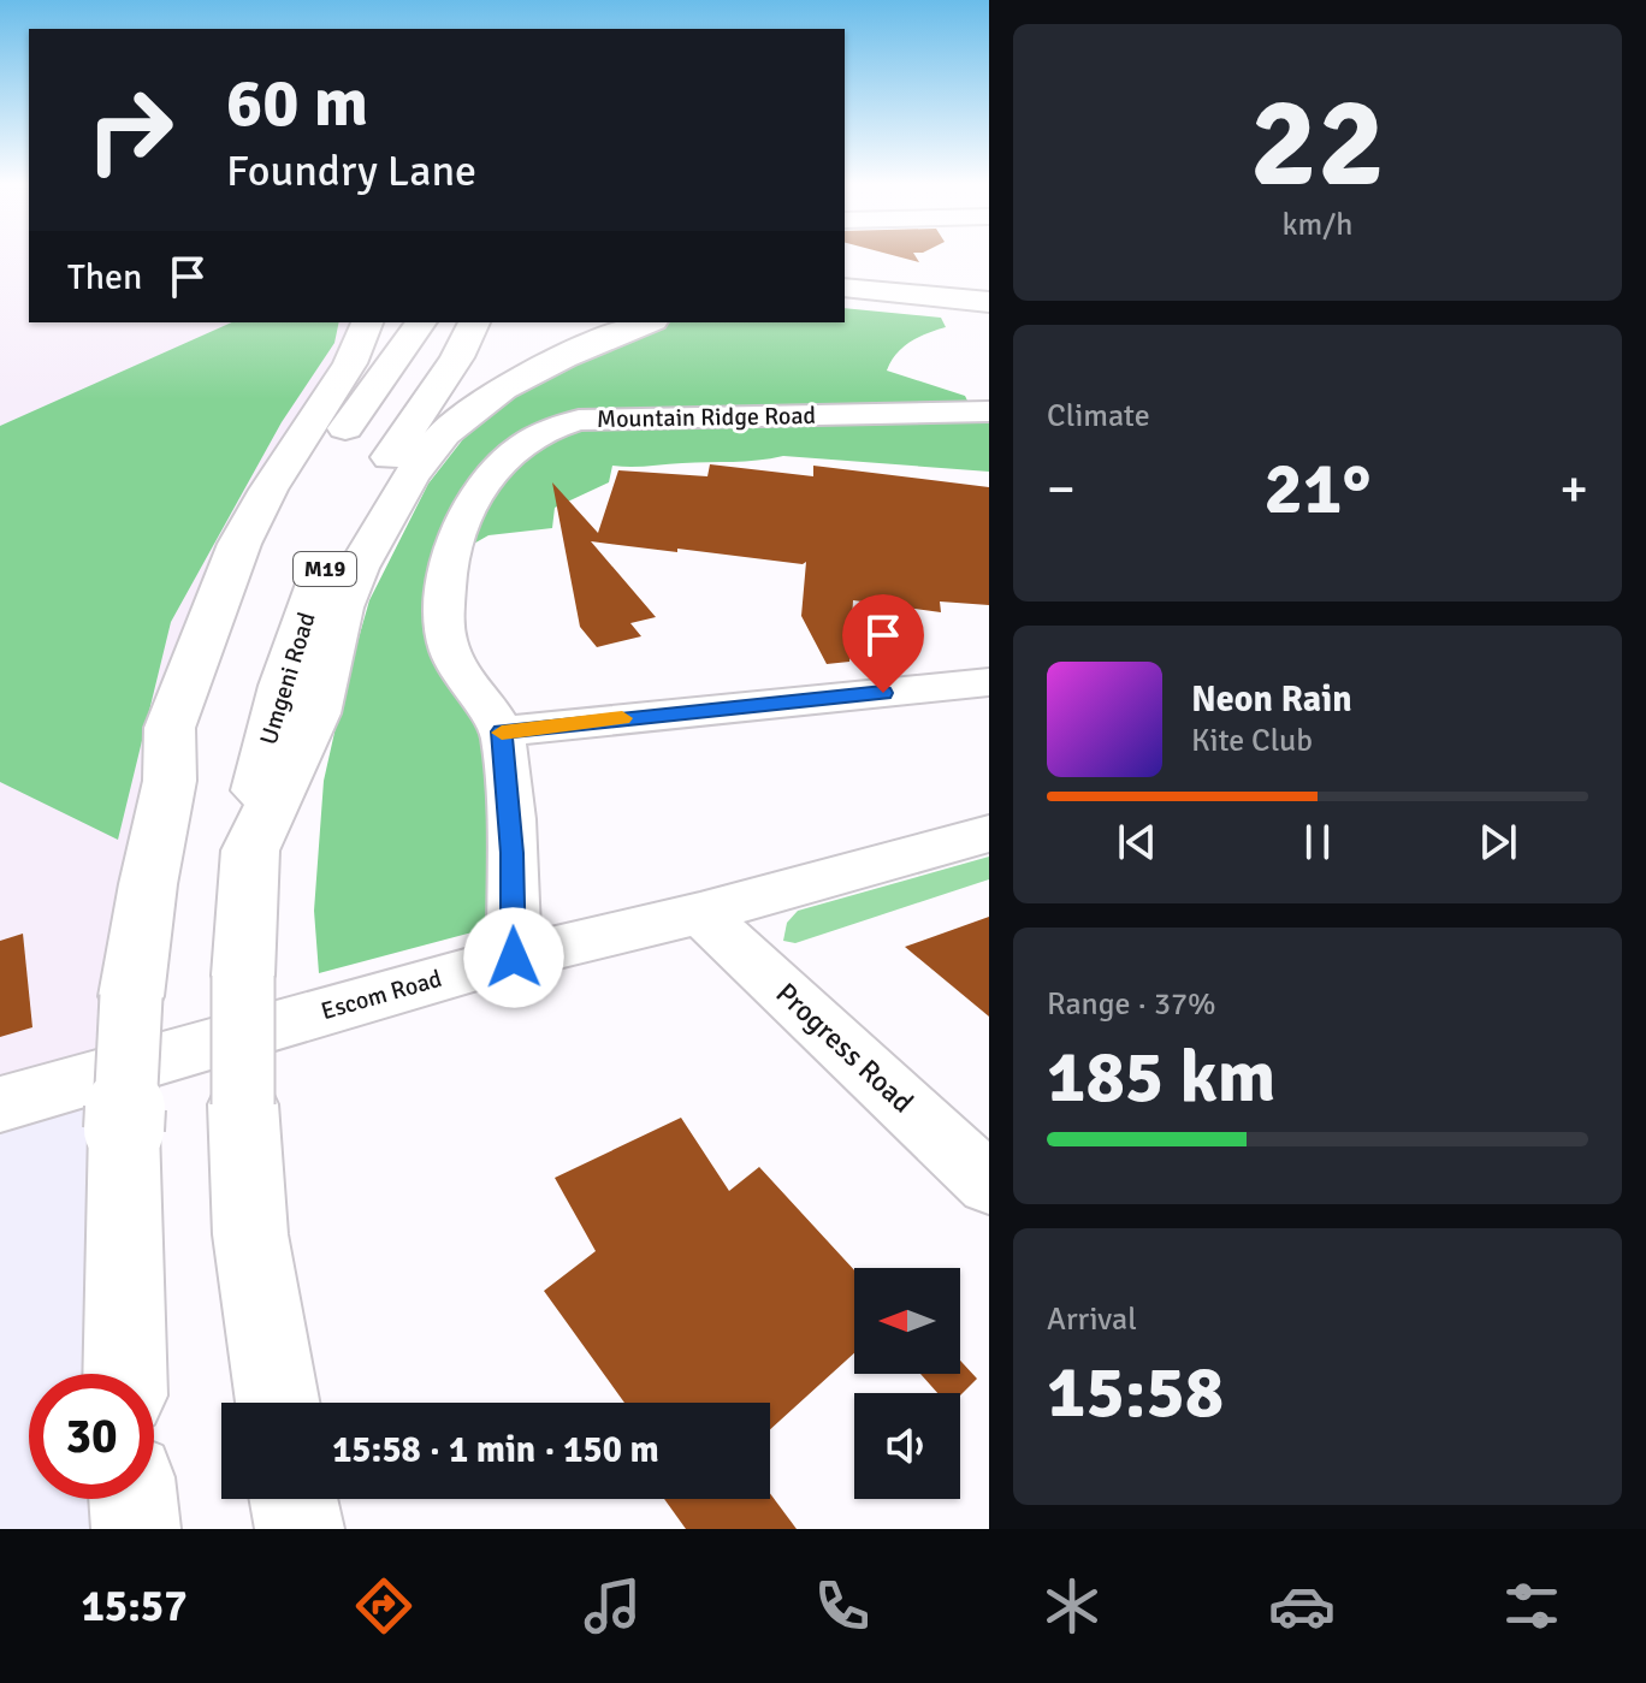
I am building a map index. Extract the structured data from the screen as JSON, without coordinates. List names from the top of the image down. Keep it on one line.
{"streets":{"main road":["M19","Umgeni Road"],"street":["Mountain Ridge Road","Escom Road","Progress Road"]},"crossings":[["Mountain Ridge Road","Escom Road"],["M19","Umgeni Road"],["Escom Road","Progress Road"]],"north":"left","page":{"tile":[["22","km/h"],"Climate",["Range · 37%","185 km"],["Arrival","15:58"]],"turn":["60 m","Foundry Lane"],"then":"Then","heat":["−","21°","+"],"song":["Neon Rain","Kite Club"],"limit":"30","trip":"15:58 · 1 min · 150 m","tabs":"15:57"}}
